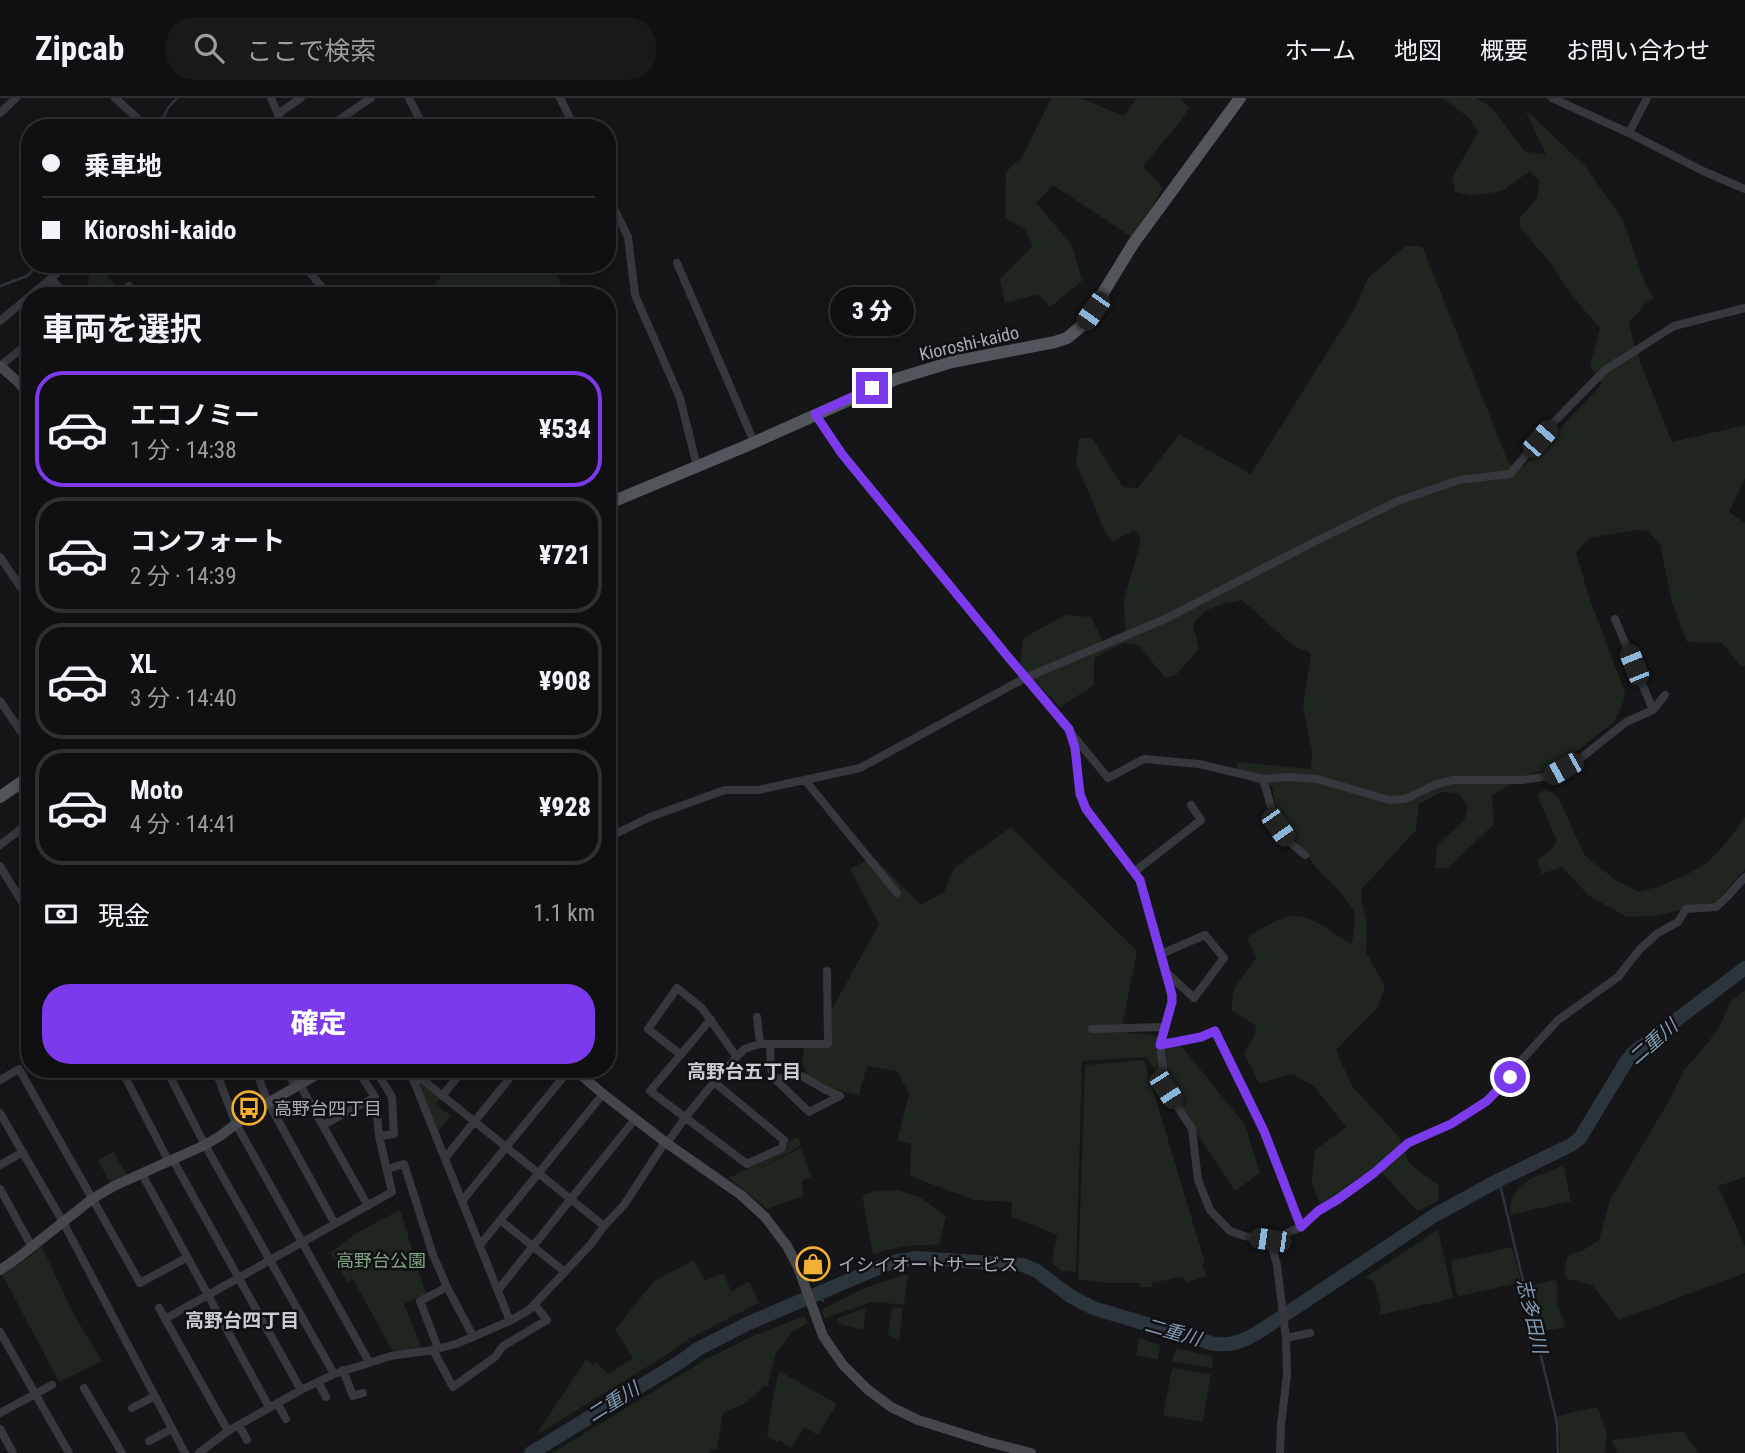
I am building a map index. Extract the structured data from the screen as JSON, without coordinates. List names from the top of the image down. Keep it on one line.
{"streets":{"main road":["Kioroshi-kaido"]},"districts":["高野台五丁目","高野台四丁目"],"water":["二重川","志多田川"],"parks":["高野台公園"],"places":{"bus stop":["高野台四丁目"],"shop":["イシイオートサービス"]},"page":{"header":"Zipcab","search":"ここで検索","nav":["ホーム","地図","概要","お問い合わせ"],"banner":["乗車地","Kioroshi-kaido"],"bubble":"3 分","heading":"車両を選択","list":[{"name":"エコノミー","note":"1 分 · 14:38","value":"¥534"},{"name":"コンフォート","note":"2 分 · 14:39","value":"¥721"},{"name":"XL","note":"3 分 · 14:40","value":"¥908"},{"name":"Moto","note":"4 分 · 14:41","value":"¥928"}],"pay":["現金","1.1 km"],"buttons":"確定"}}
